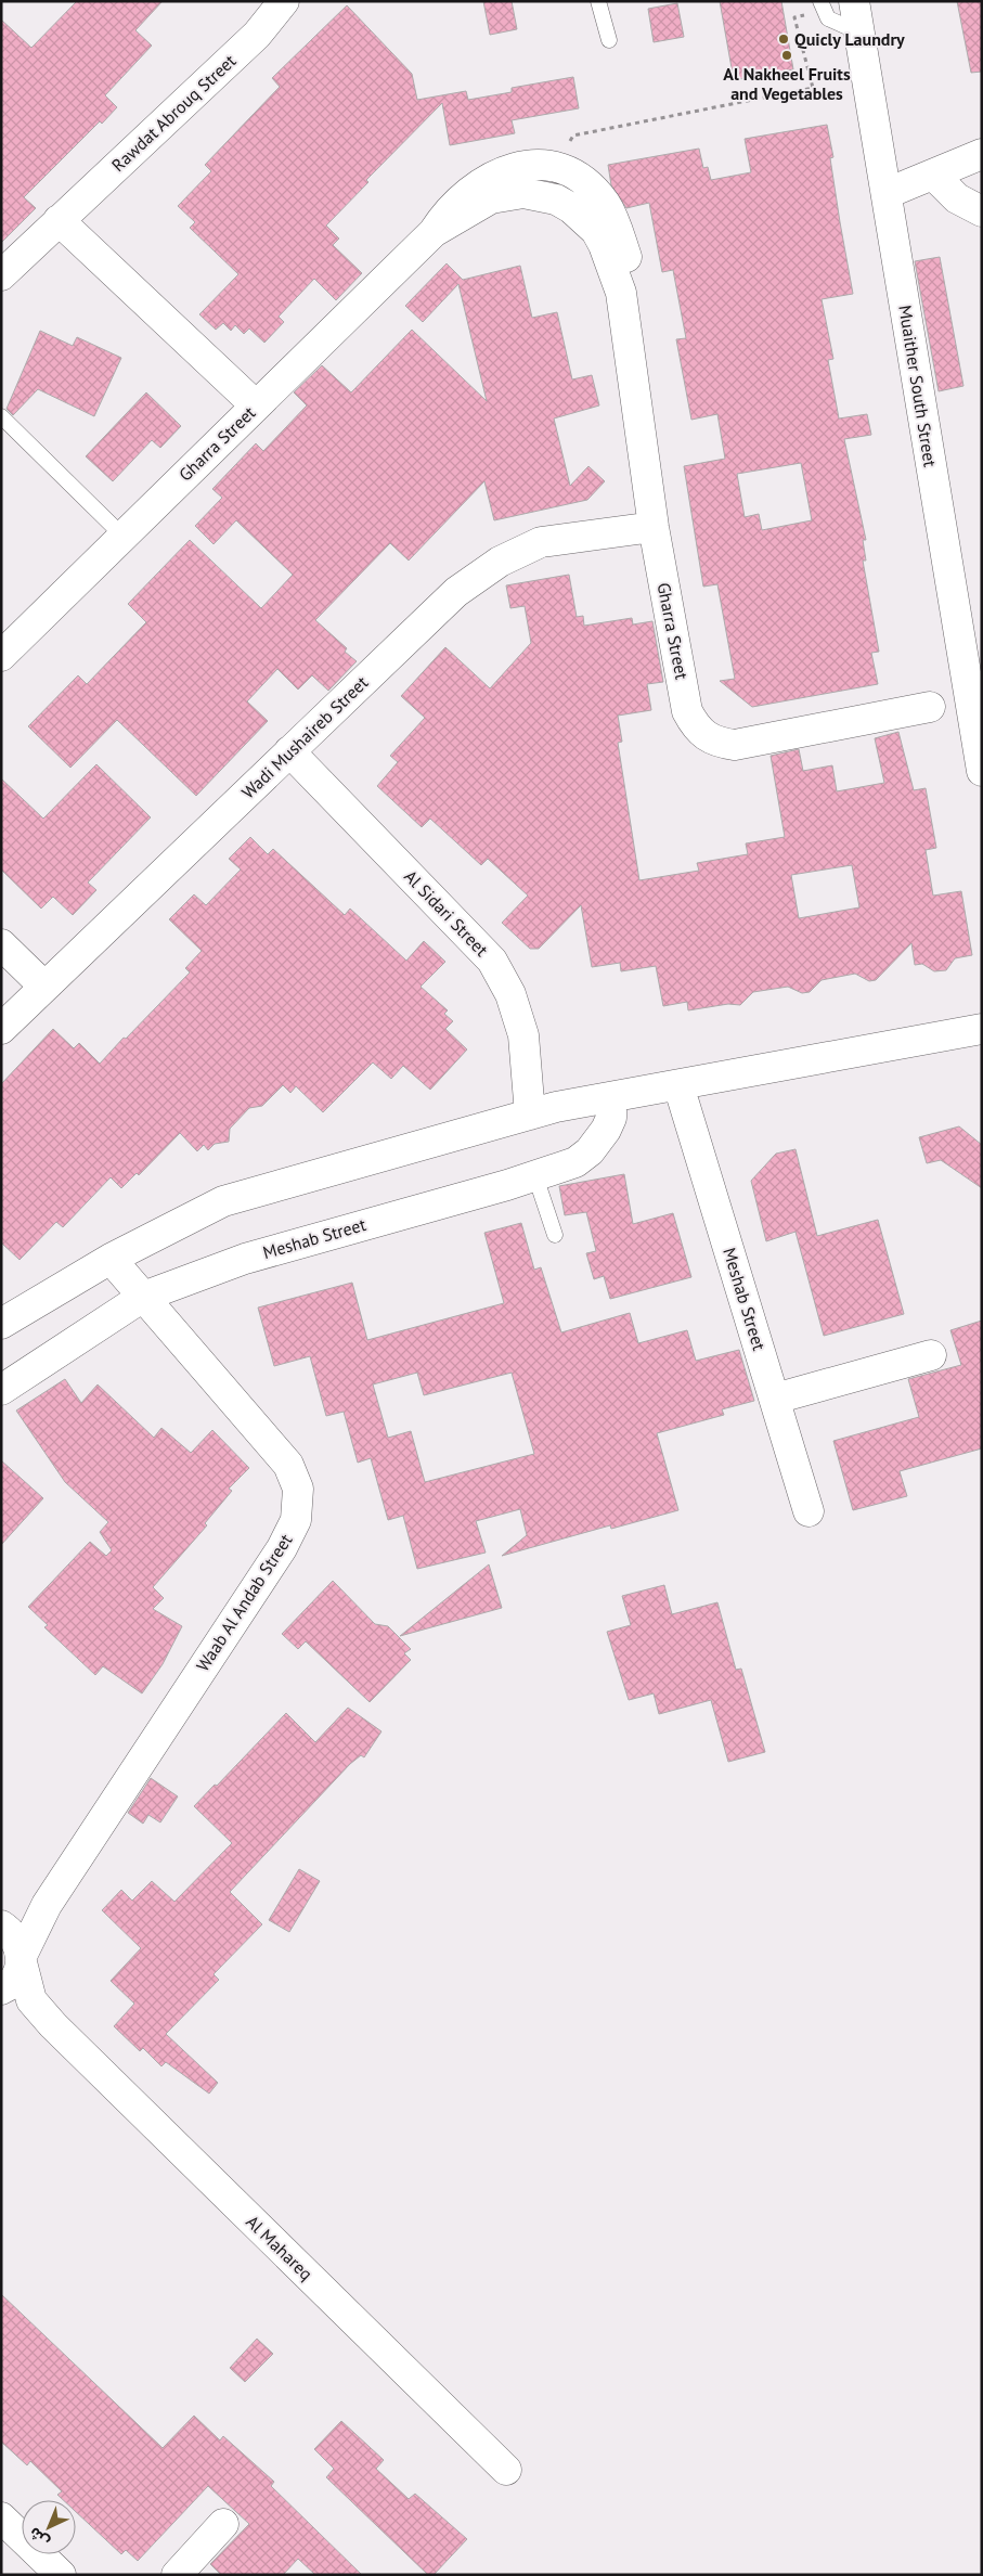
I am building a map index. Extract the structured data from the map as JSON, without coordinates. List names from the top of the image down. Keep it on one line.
{"streets":{"street":["Rawdat Abrouq Street","Muaither South Street","Gharra Street","Wadi Mushaireb Street","Al Sidari Street","Meshab Street","Waab Al Andab Street","Al Mahareq"]},"crossings":[["Gharra Street","Wadi Mushaireb Street"],["Wadi Mushaireb Street","Al Sidari Street"],["Meshab Street","Waab Al Andab Street"],["Waab Al Andab Street","Al Mahareq"]],"places":["Quicly Laundry","Al Nakheel Fruits and Vegetables"],"north":"bottom left"}
